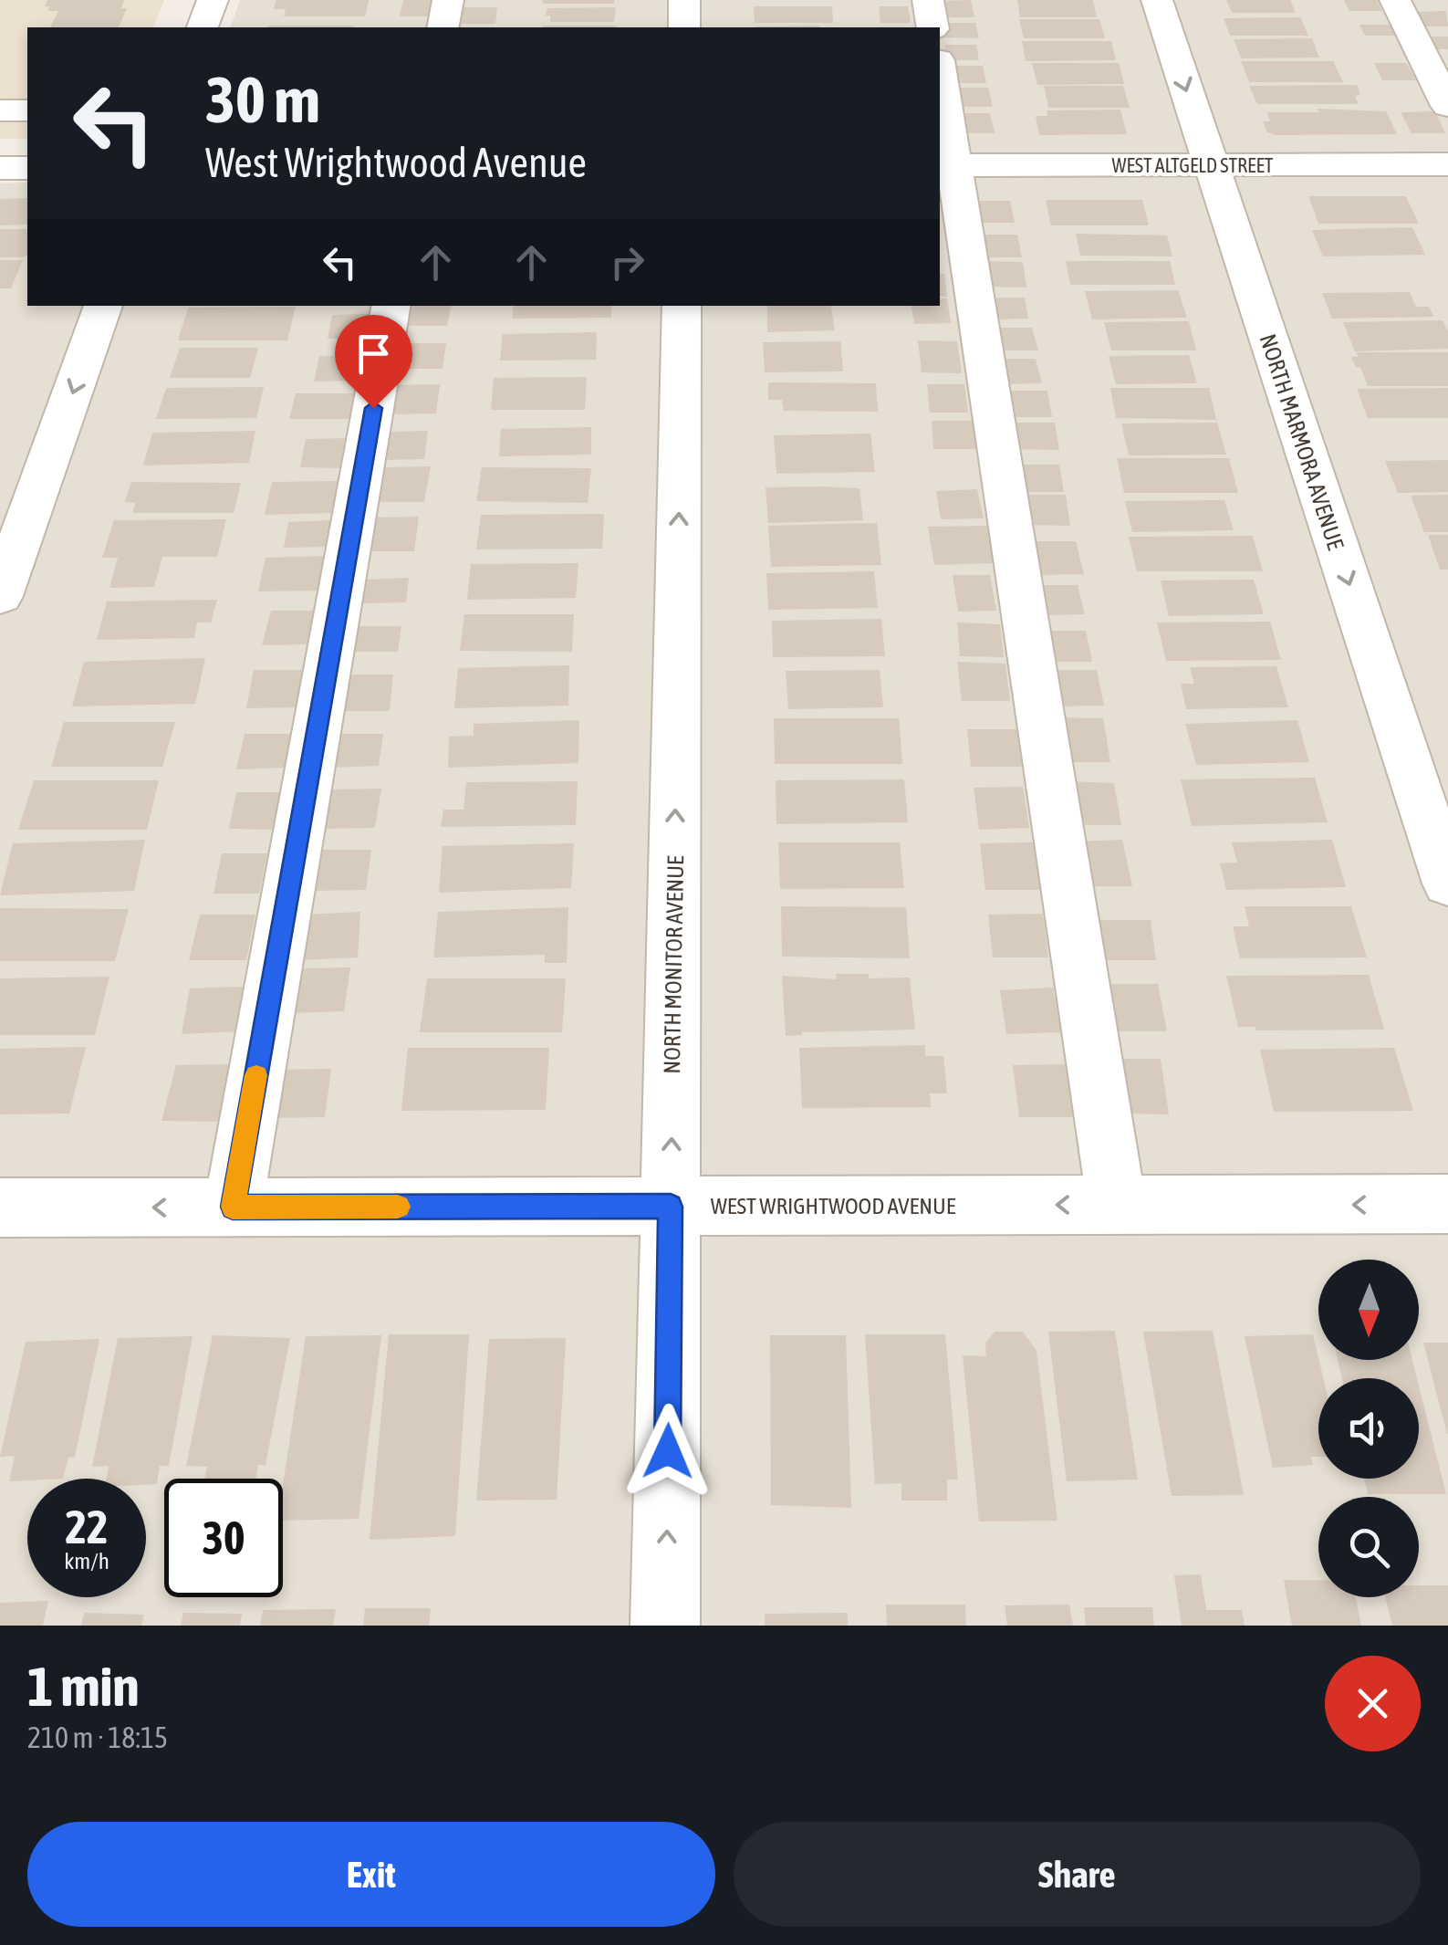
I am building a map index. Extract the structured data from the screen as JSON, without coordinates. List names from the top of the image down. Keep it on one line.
{"streets":{"street":["WEST ALTGELD STREET","NORTH MARMORA AVENUE","NORTH MONITOR AVENUE","WEST WRIGHTWOOD AVENUE"]},"crossings":[["WEST ALTGELD STREET","NORTH MARMORA AVENUE"],["NORTH MONITOR AVENUE","WEST WRIGHTWOOD AVENUE"]],"one_way":["WEST WRIGHTWOOD AVENUE"],"north":"bottom","page":{"turn":["30 m","West Wrightwood Avenue"],"speed":"22 km/h","limit":"30","heading":["1 min","210 m · 18:15"],"buttons":["Exit","Share"]}}
